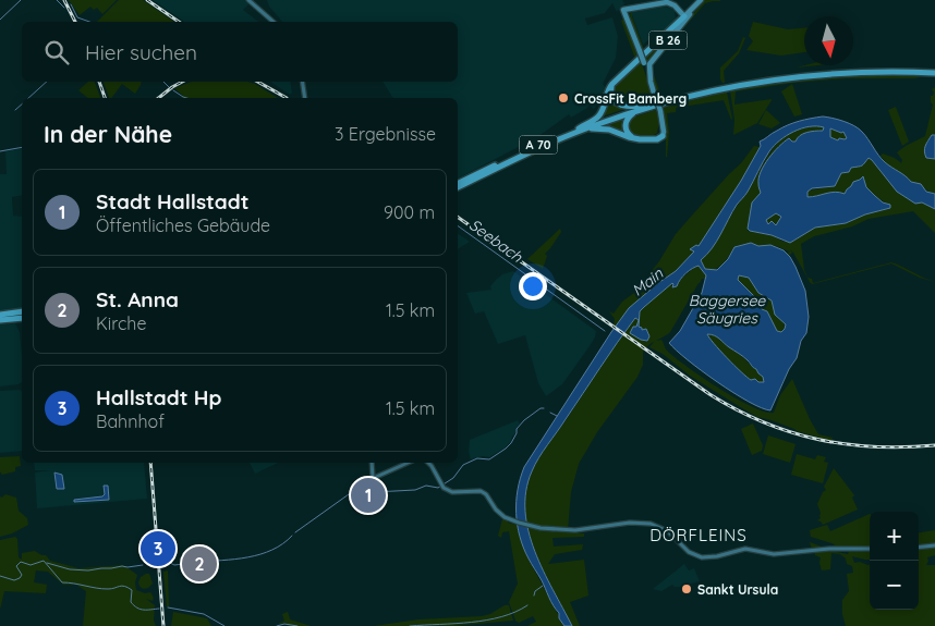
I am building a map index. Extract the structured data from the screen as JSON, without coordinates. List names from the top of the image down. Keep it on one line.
{"streets":{"highway":["A 70"],"main road":["B 26"]},"districts":["DÖRFLEINS"],"water":["Seebach","Main","Baggersee Säugries"],"places":["CrossFit Bamberg","Sankt Ursula"],"north":"bottom","page":{"search":"Hier suchen","heading":["In der Nähe","3 Ergebnisse"],"list":[{"mark":"1","name":"Stadt Hallstadt","note":"Öffentliches Gebäude","value":"900 m"},{"mark":"2","name":"St. Anna","note":"Kirche","value":"1.5 km"},{"mark":"3","name":"Hallstadt Hp","note":"Bahnhof","value":"1.5 km"}],"pins":["1","3","2"],"map_buttons":["+","−"]}}
